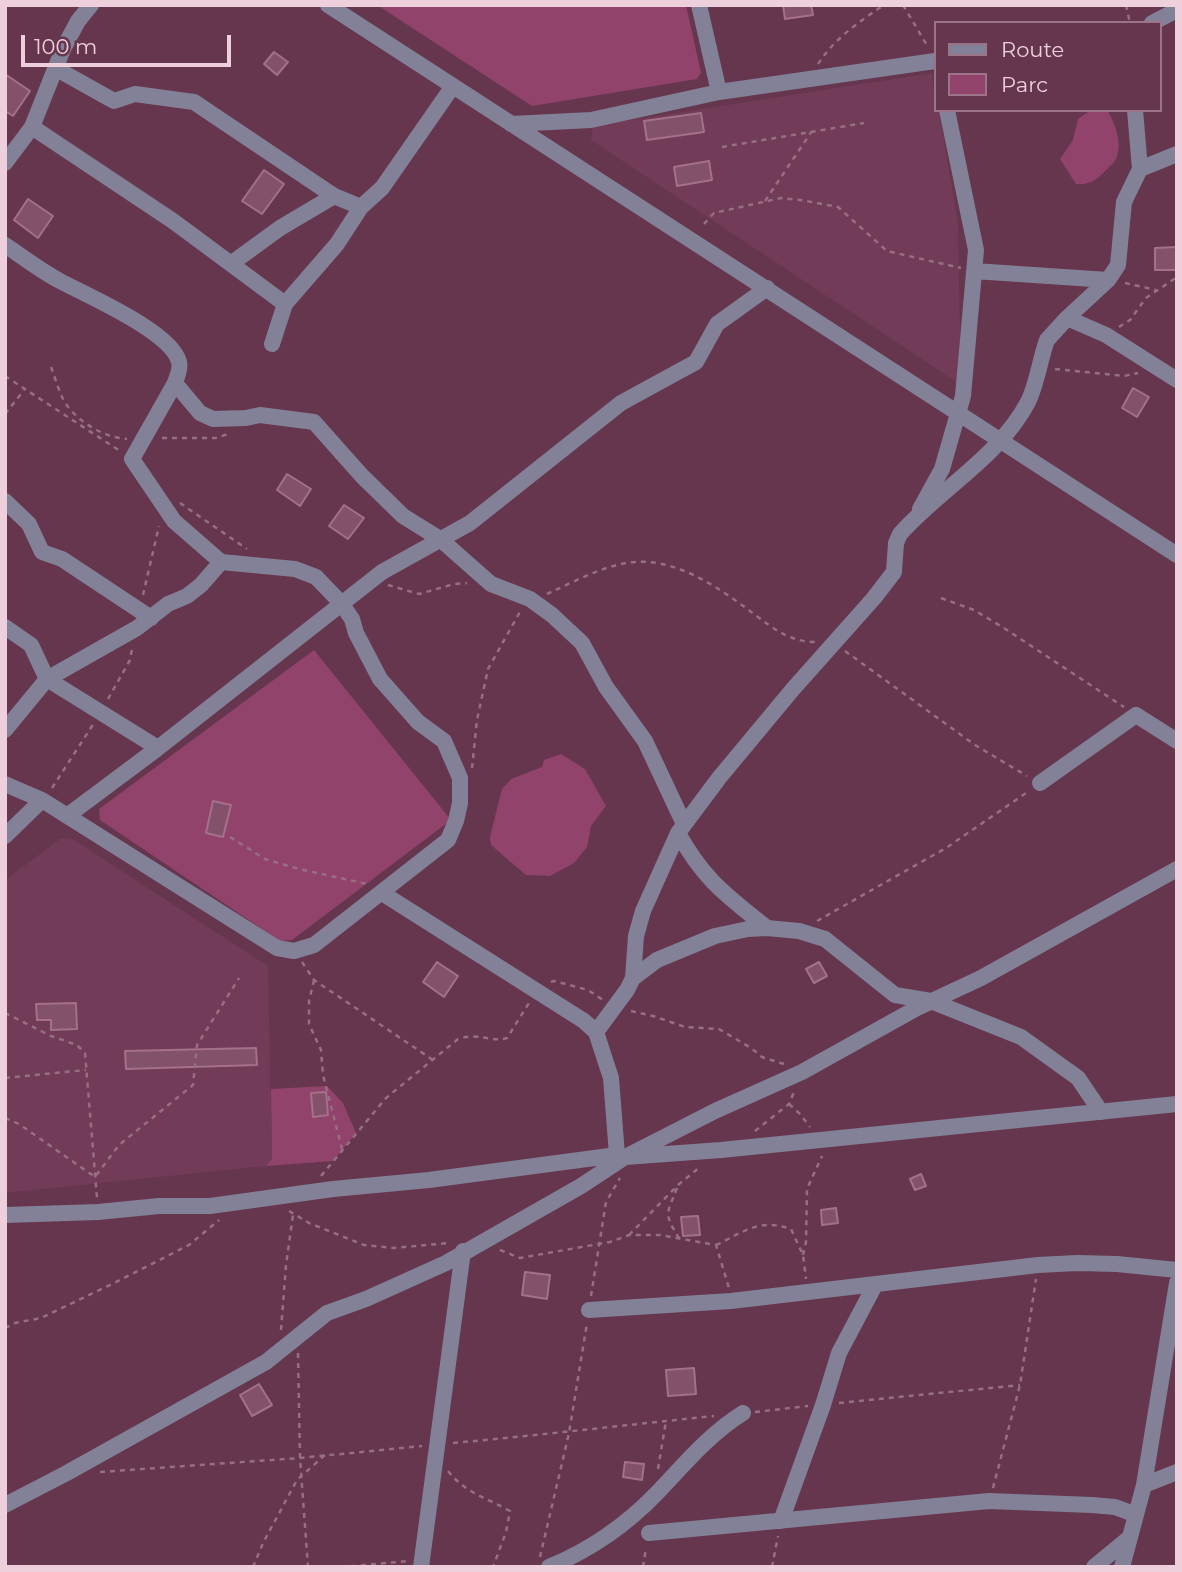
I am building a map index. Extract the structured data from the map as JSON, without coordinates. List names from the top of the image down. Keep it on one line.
{"legend":["Route","Parc"],"scale_bar":"100 m"}
